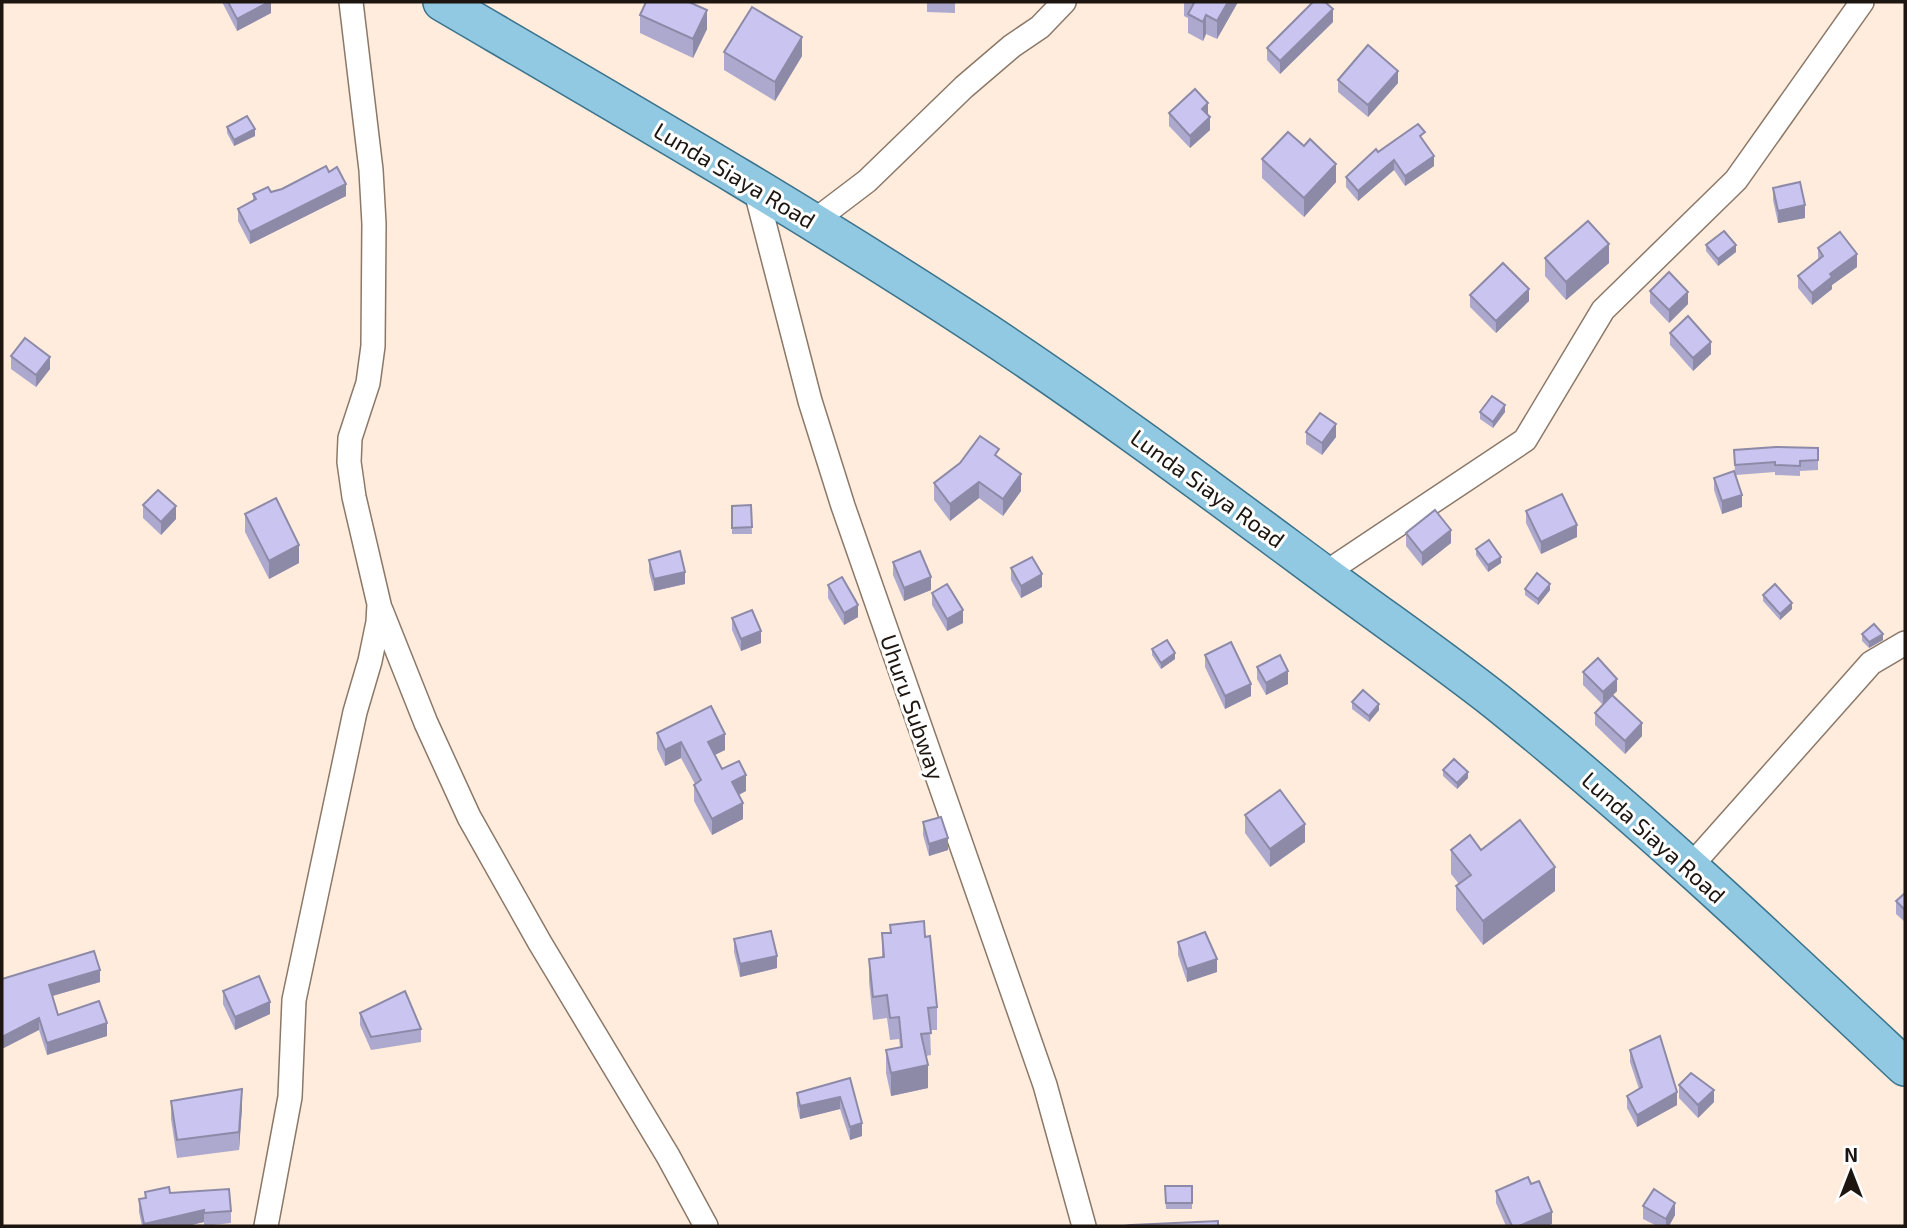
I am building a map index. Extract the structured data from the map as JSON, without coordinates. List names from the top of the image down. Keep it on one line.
{"streets":{"main road":["Lunda Siaya Road"],"street":["Uhuru Subway"]},"crossings":[["Lunda Siaya Road","Uhuru Subway"]],"north":"top"}
